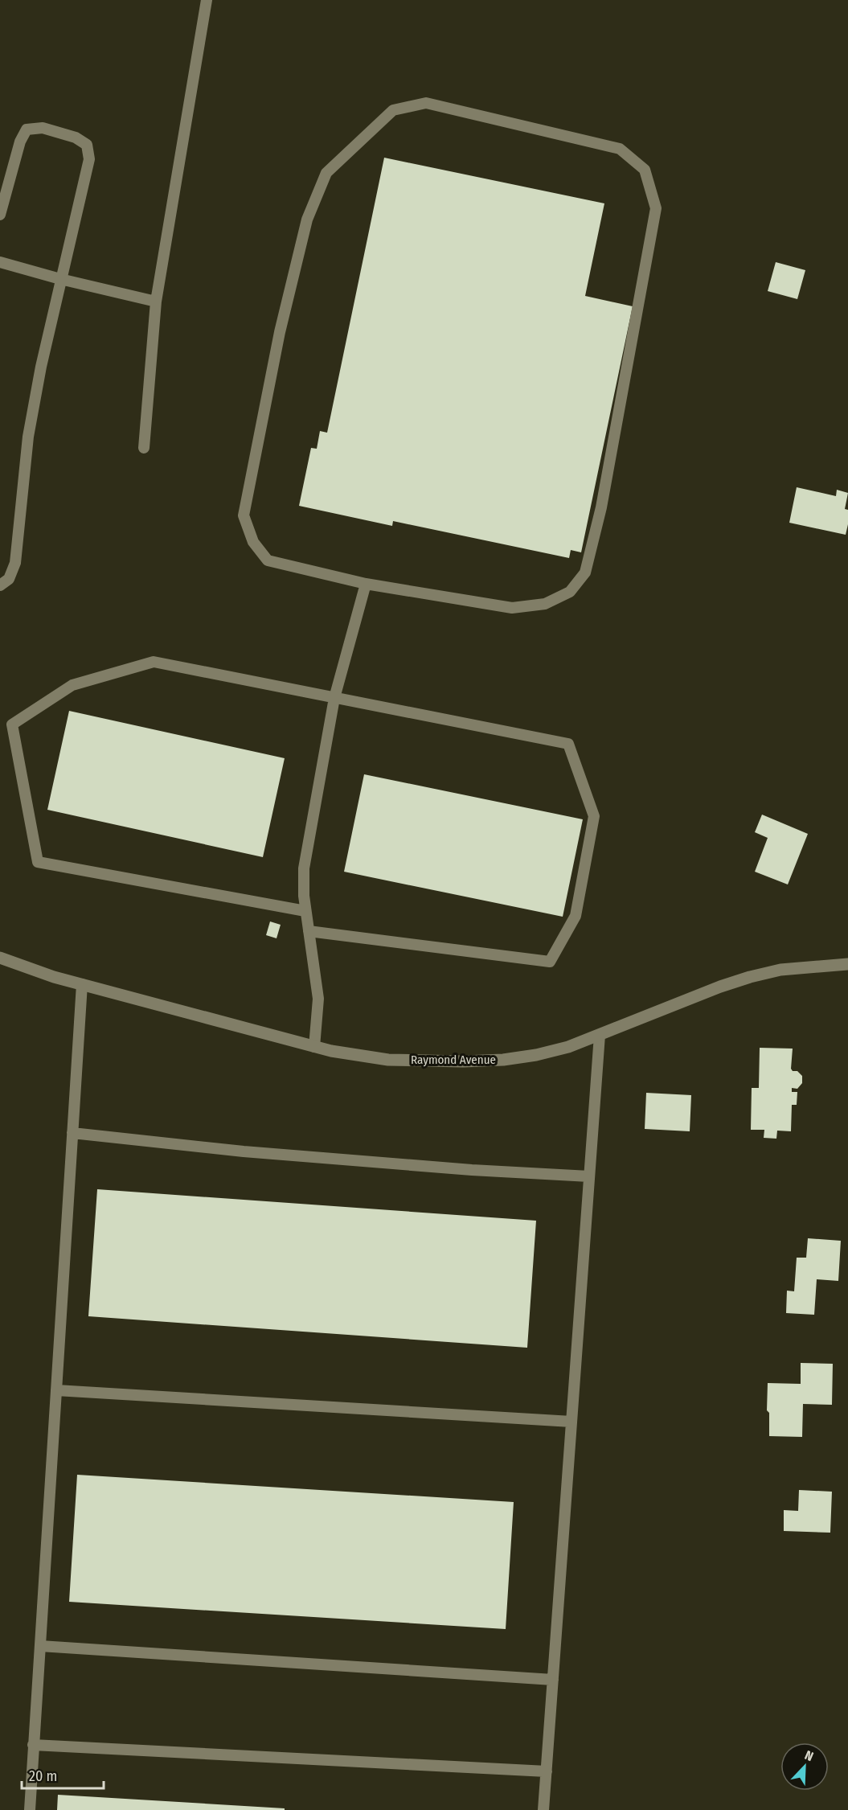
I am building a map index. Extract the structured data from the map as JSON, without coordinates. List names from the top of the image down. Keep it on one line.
{"streets":{"street":["Raymond Avenue"]},"scale_bar":"20 m","north":"top right"}
